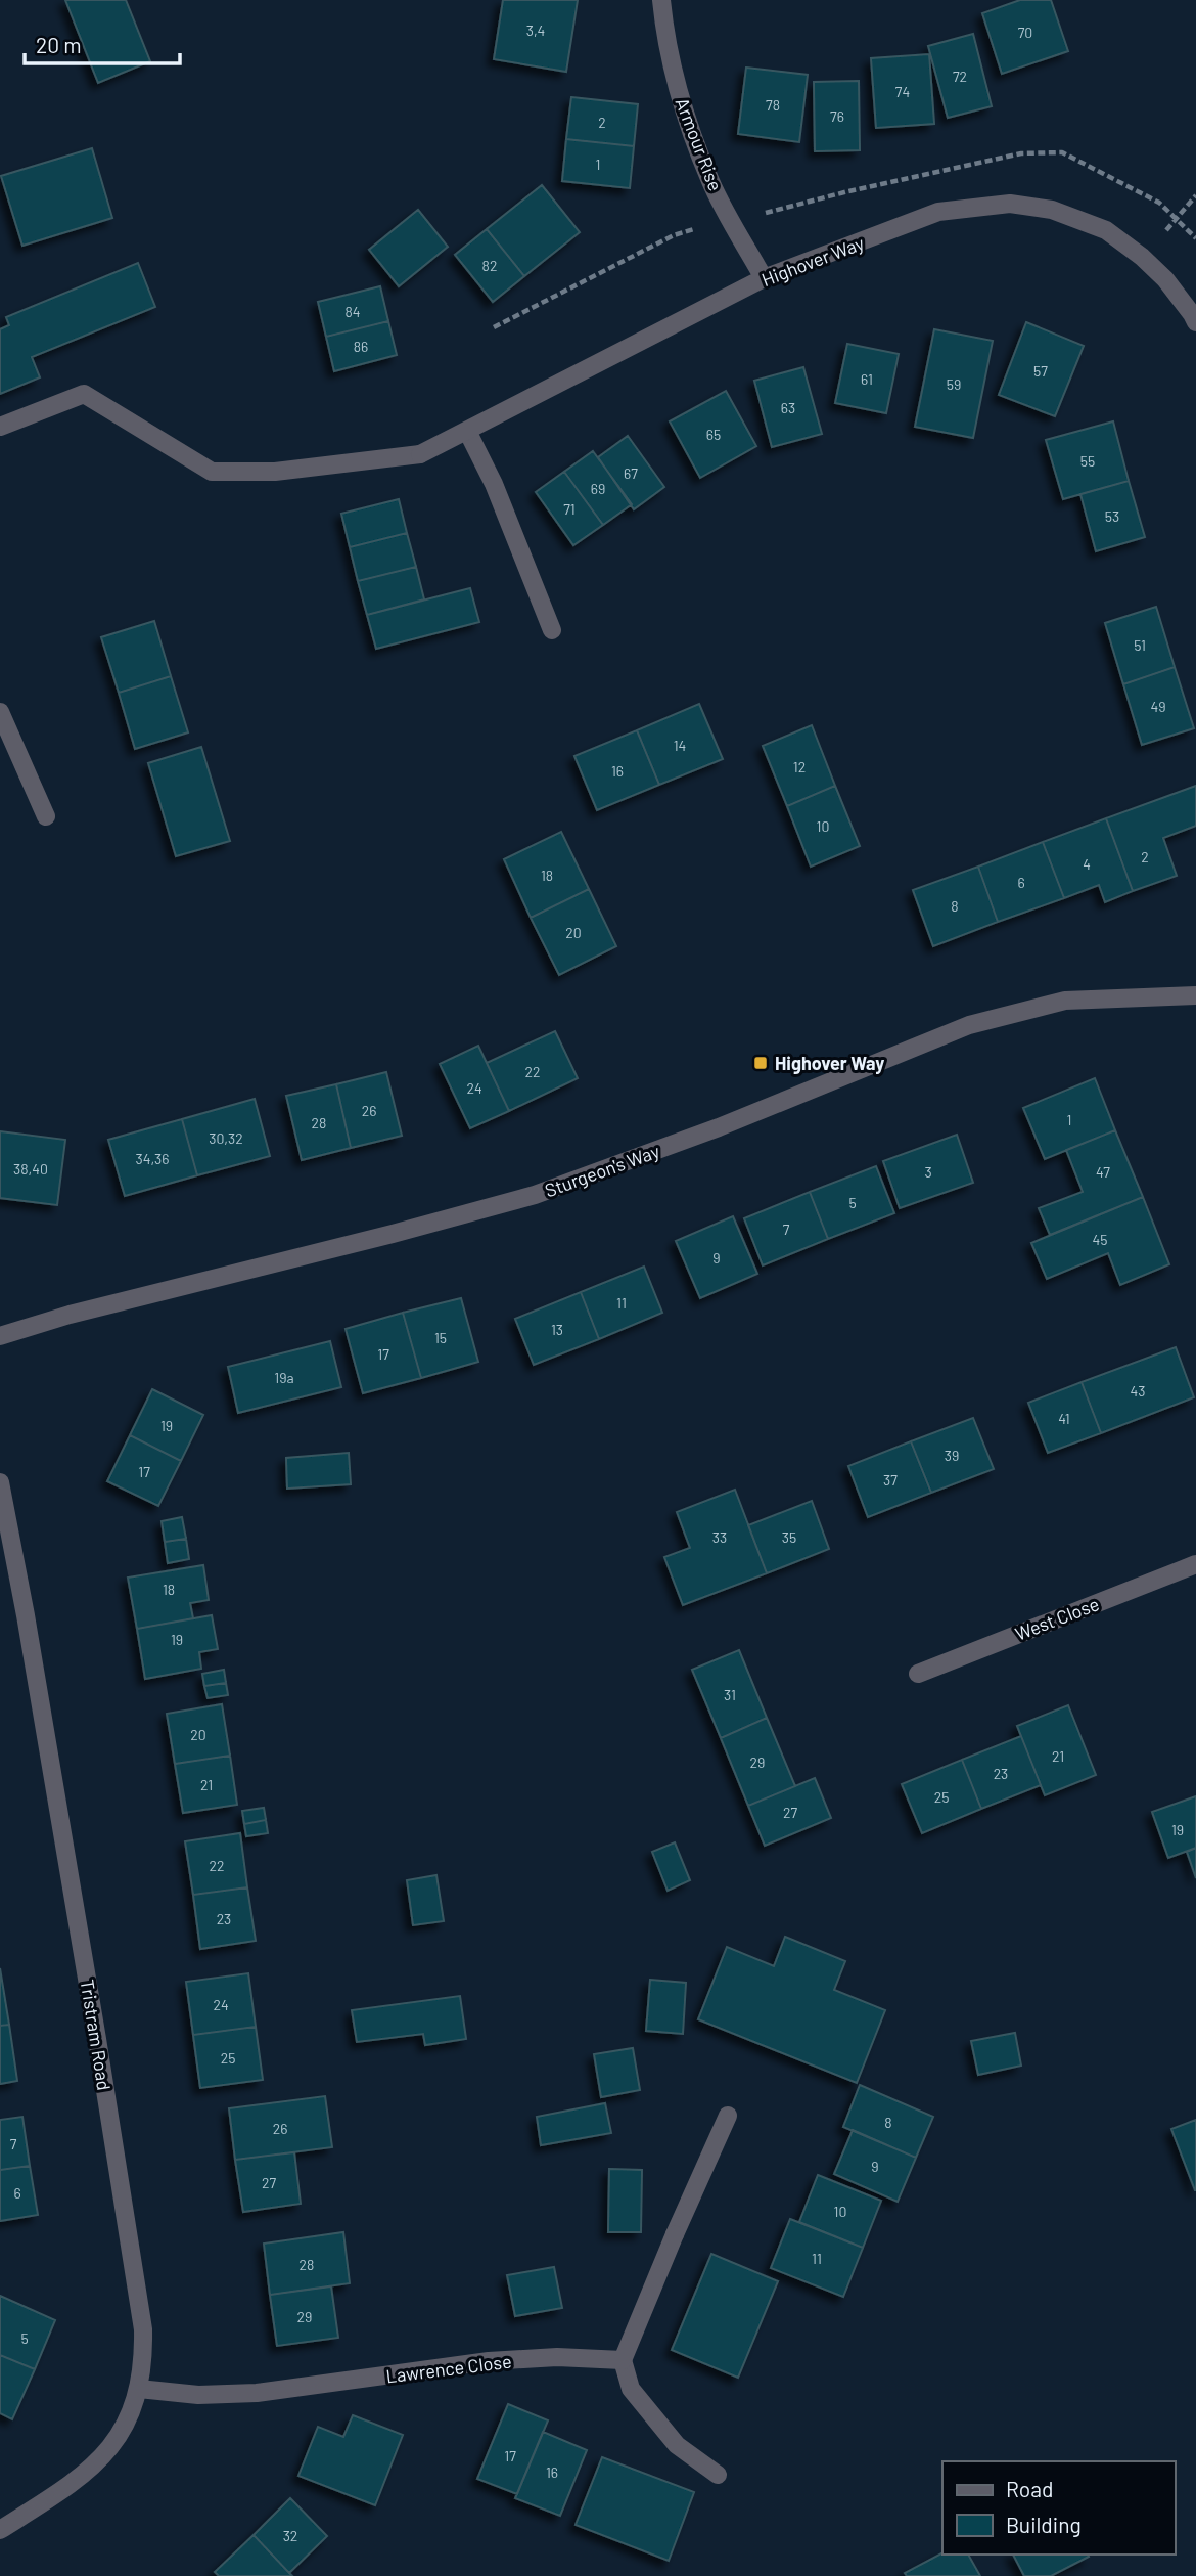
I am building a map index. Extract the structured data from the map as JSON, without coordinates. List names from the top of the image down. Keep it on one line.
{"streets":{"street":["Armour Rise","Highover Way","Sturgeon's Way","West Close","Tristram Road","Lawrence Close"]},"crossings":[["Armour Rise","Highover Way"],["Tristram Road","Lawrence Close"]],"places":{"transit":["Highover Way"]},"house_numbers":["3,4","70","72","74","78","76","2","1","82","84","86","57","61","59","63","65","55","67","69","71","53","51","49","14","12","16","10","2","4","18","6","8","20","22","24","26","1","28","30,32","34,36","38,40","3","47","5","7","45","9","11","13","15","17","19a","43","41","19","39","17","37","33","35","18","19","31","20","21","29","23","21","25","27","19","22","23","24","25","8","26","7","9","27","6","10","11","28","29","5","17","16","32"],"legend":["Road","Building"],"scale_bar":"20 m"}
